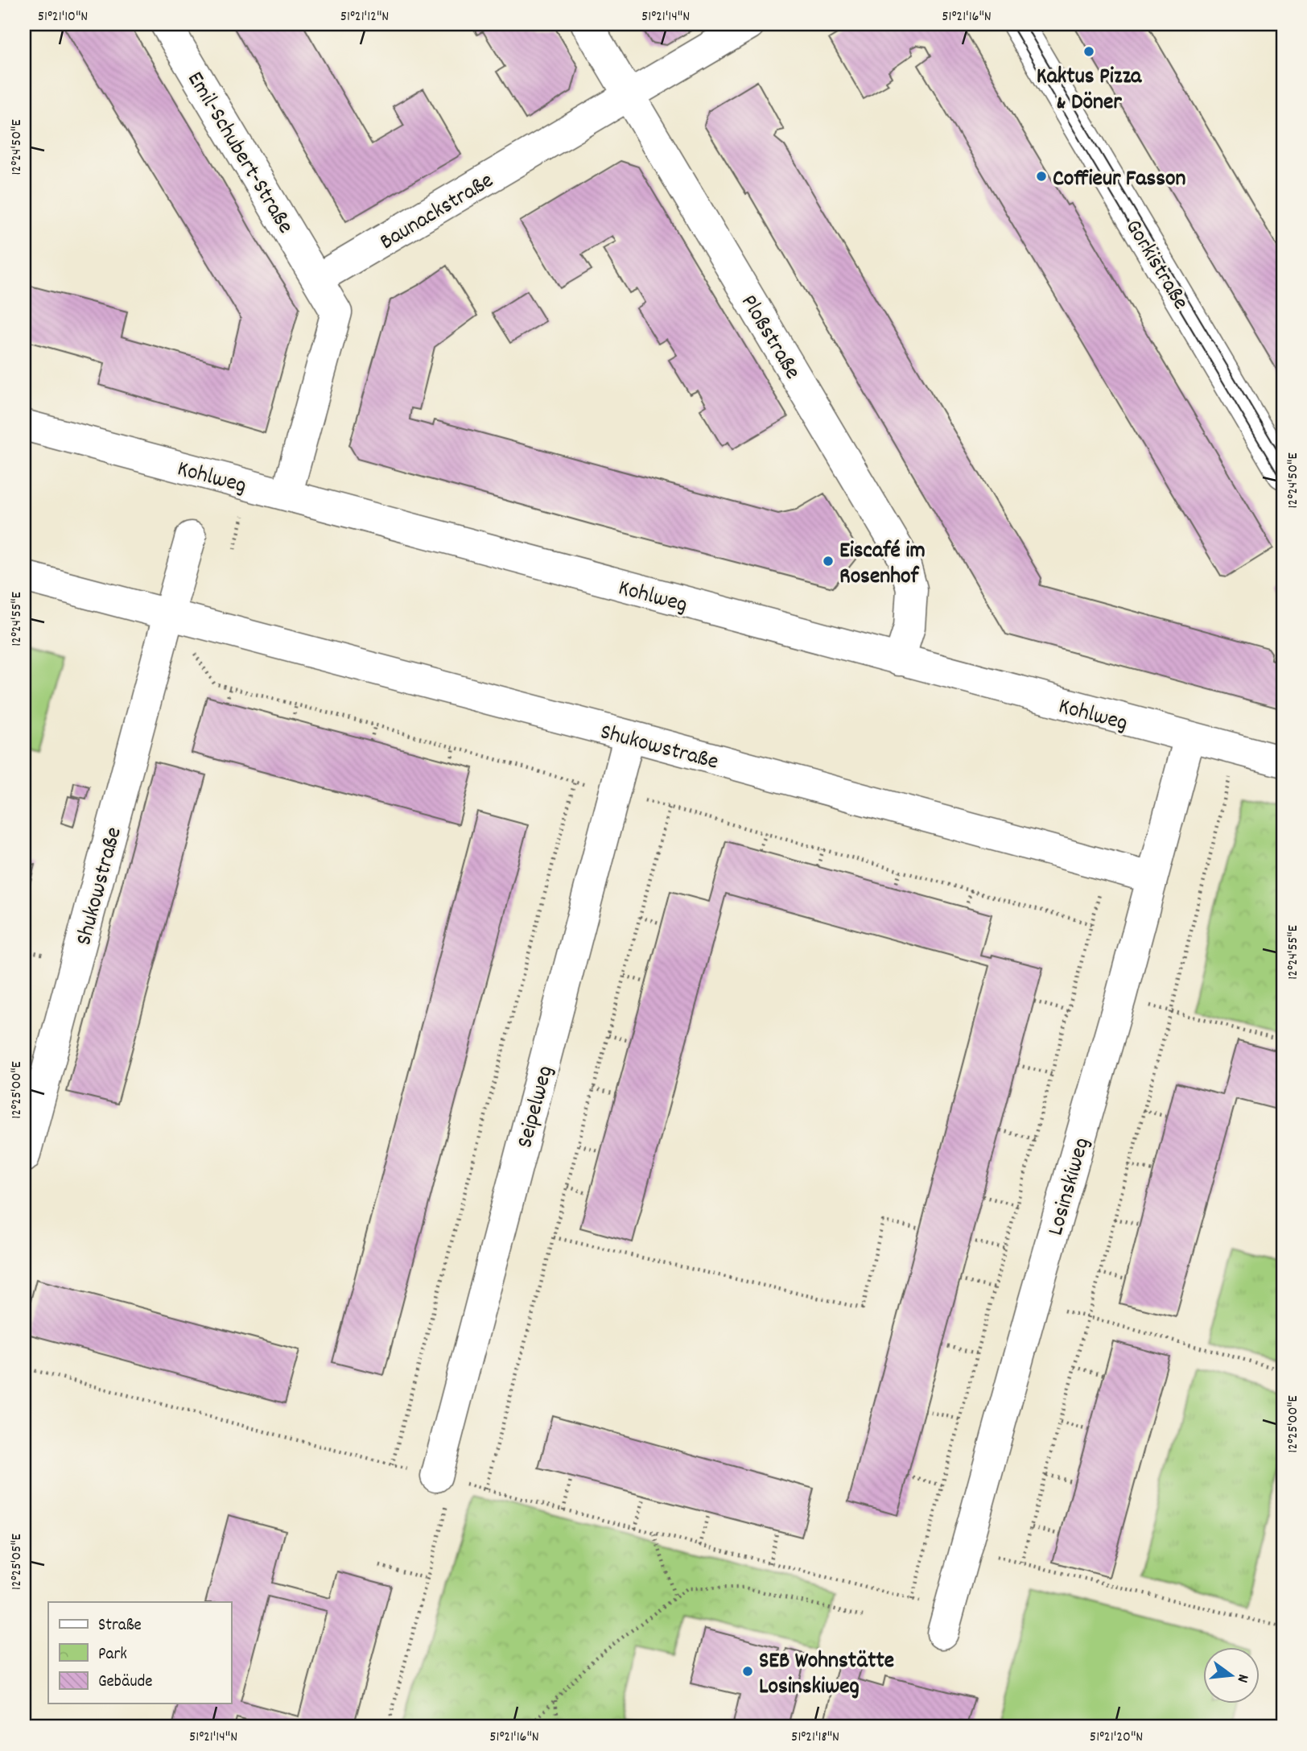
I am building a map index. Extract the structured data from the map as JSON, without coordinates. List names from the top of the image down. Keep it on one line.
{"streets":{"street":["Emil-Schubert-Straße","Baunackstraße","Gorkistraße","Ploßstraße","Kohlweg","Shukowstraße","Seipelweg","Losinskiweg"]},"crossings":[["Emil-Schubert-Straße","Baunackstraße"],["Baunackstraße","Ploßstraße"],["Ploßstraße","Kohlweg"],["Kohlweg","Losinskiweg"],["Shukowstraße","Seipelweg"],["Shukowstraße","Losinskiweg"]],"places":["Kaktus Pizza & Döner","Coffieur Fasson","Eiscafé im Rosenhof","SEB Wohnstätte Losinskiweg"],"legend":["Straße","Park","Gebäude"],"north":"right","coordinates":["51°21'10\"N","51°21'12\"N","51°21'14\"N","51°21'16\"N","12°24'50\"E","12°24'55\"E","12°25'00\"E","12°25'05\"E","51°21'18\"N","51°21'20\"N"]}
